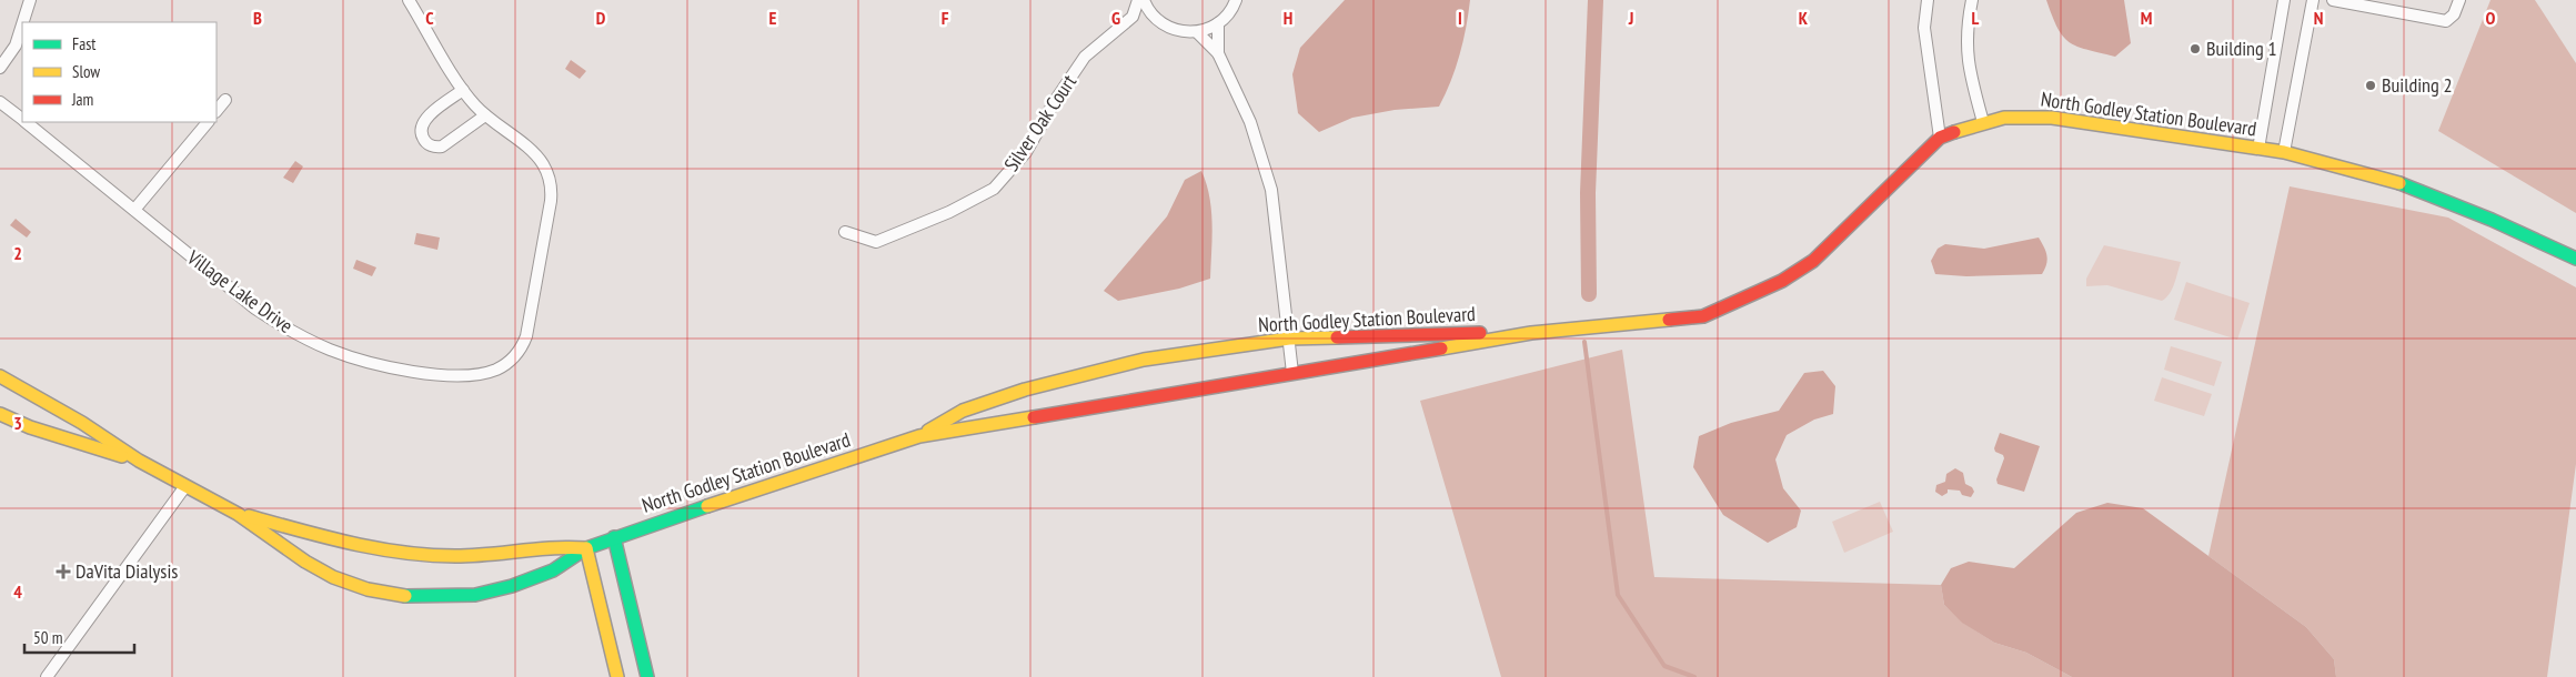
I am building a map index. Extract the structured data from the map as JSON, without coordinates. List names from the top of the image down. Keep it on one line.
{"streets":{"street":["North Godley Station Boulevard","Silver Oak Court","Village Lake Drive"]},"places":{"other":["Building 1","Building 2"],"health":["DaVita Dialysis"]},"legend":["Fast","Slow","Jam"],"scale_bar":"50 m","grid":{"columns":["B","C","D","E","F","G","H","I","J","K","L","M","N","O"],"rows":["2","3","4"]}}
